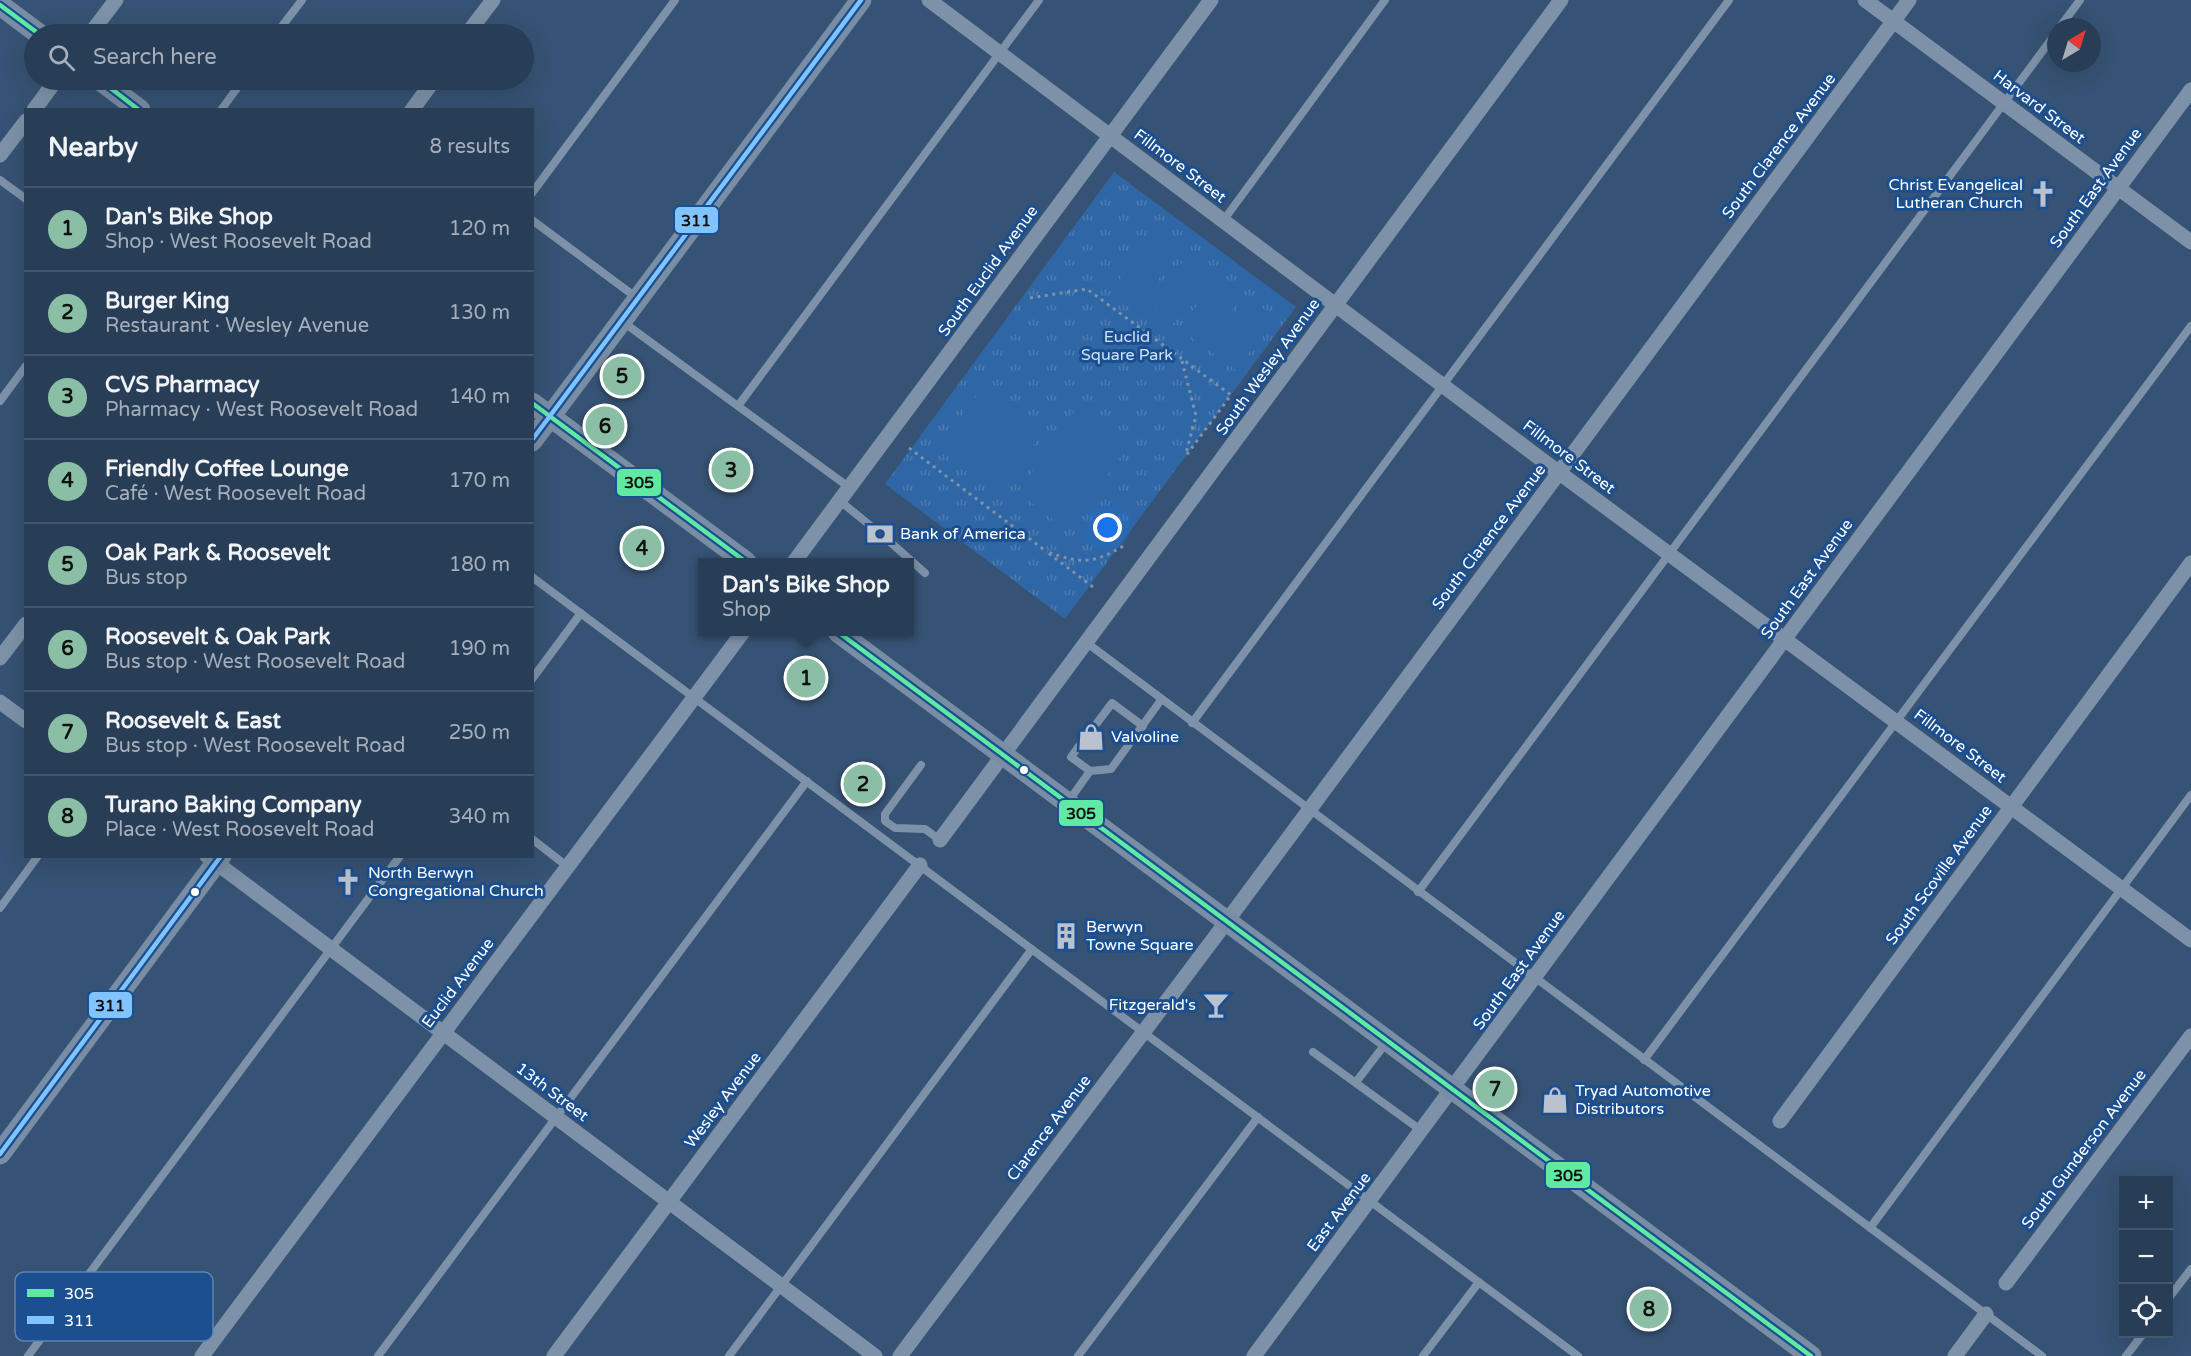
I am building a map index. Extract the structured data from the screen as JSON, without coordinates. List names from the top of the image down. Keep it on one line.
{"streets":{"street":["Harvard Street","South Clarence Avenue","Fillmore Street","South East Avenue","South Euclid Avenue","South Wesley Avenue","South Scoville Avenue","Euclid Avenue","13th Street","Wesley Avenue","Clarence Avenue","South Gunderson Avenue","East Avenue"]},"crossings":[["Harvard Street","South Clarence Avenue"],["Harvard Street","South East Avenue"],["South Clarence Avenue","Fillmore Street"],["South Clarence Avenue","Clarence Avenue"],["Fillmore Street","South East Avenue"],["Fillmore Street","South Euclid Avenue"],["Fillmore Street","South Wesley Avenue"],["Fillmore Street","South Scoville Avenue"],["South East Avenue","East Avenue"],["Euclid Avenue","13th Street"],["13th Street","Wesley Avenue"]],"parks":["Euclid Square Park"],"places":{"church":["Christ Evangelical Lutheran Church","North Berwyn Congregational Church"],"bank":["Bank of America"],"shop":["Valvoline","Tryad Automotive Distributors"],"building":["Berwyn Towne Square"],"bar":["Fitzgerald's"]},"lines":["transit line 311","transit line 305"],"legend":["305","311"],"north":"top right","page":{"search":"Search here","heading":["Nearby","8 results"],"list":[{"mark":"1","name":"Dan's Bike Shop","note":"Shop · West Roosevelt Road","value":"120 m"},{"mark":"2","name":"Burger King","note":"Restaurant · Wesley Avenue","value":"130 m"},{"mark":"3","name":"CVS Pharmacy","note":"Pharmacy · West Roosevelt Road","value":"140 m"},{"mark":"4","name":"Friendly Coffee Lounge","note":"Café · West Roosevelt Road","value":"170 m"},{"mark":"5","name":"Oak Park & Roosevelt","note":"Bus stop","value":"180 m"},{"mark":"6","name":"Roosevelt & Oak Park","note":"Bus stop · West Roosevelt Road","value":"190 m"},{"mark":"7","name":"Roosevelt & East","note":"Bus stop · West Roosevelt Road","value":"250 m"},{"mark":"8","name":"Turano Baking Company","note":"Place · West Roosevelt Road","value":"340 m"}],"pins":["5","6","3","4","1","2","7","8"],"popup":["Dan's Bike Shop","Shop"],"map_buttons":["+","−"]}}
